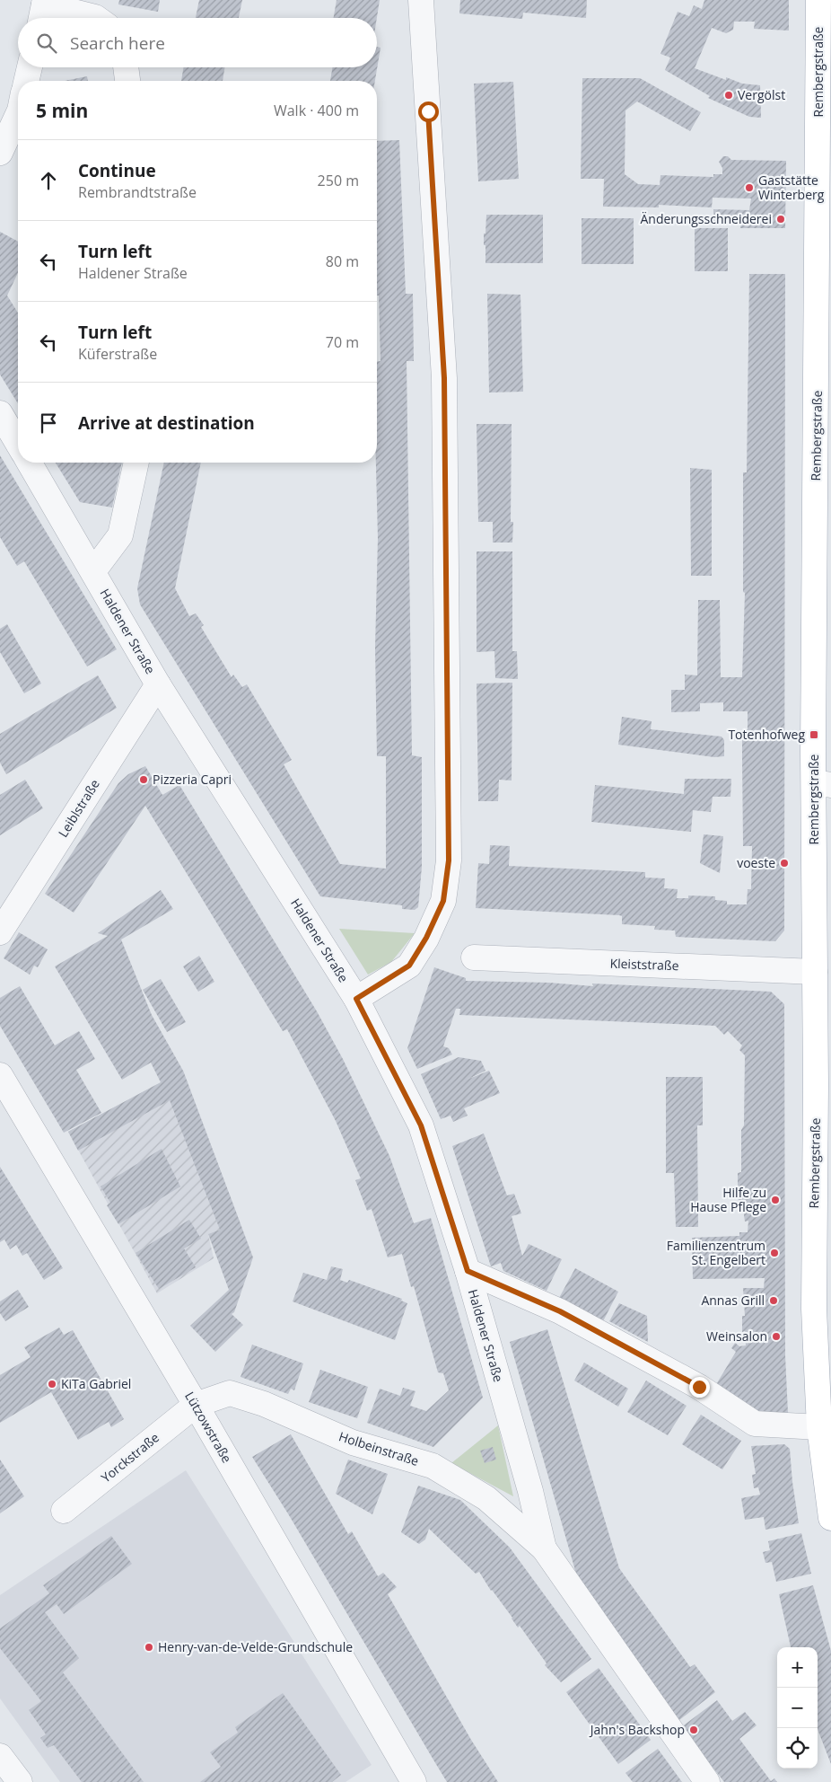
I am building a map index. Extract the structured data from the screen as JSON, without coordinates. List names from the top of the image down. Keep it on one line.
{"streets":{"main road":["Rembergstraße"],"street":["Haldener Straße","Leiblstraße","Kleiststraße","Lützowstraße","Holbeinstraße","Yorckstraße"]},"crossings":[["Rembergstraße","Kleiststraße"],["Haldener Straße","Leiblstraße"],["Haldener Straße","Holbeinstraße"],["Lützowstraße","Holbeinstraße"],["Lützowstraße","Yorckstraße"],["Holbeinstraße","Yorckstraße"]],"places":{"other":["Vergölst","Gaststätte Winterberg","Änderungsschneiderei","Pizzeria Capri","voeste","Hilfe zu Hause Pflege","Familienzentrum St. Engelbert","Annas Grill","Weinsalon","KiTa Gabriel","Henry-van-de-Velde-Grundschule","Jahn's Backshop"],"transit":["Totenhofweg"]},"page":{"search":"Search here","heading":["5 min","Walk · 400 m"],"list":[["Continue","Rembrandtstraße","250 m"],["Turn left","Haldener Straße","80 m"],["Turn left","Küferstraße","70 m"],"Arrive at destination"],"map_buttons":["+","−"]}}
